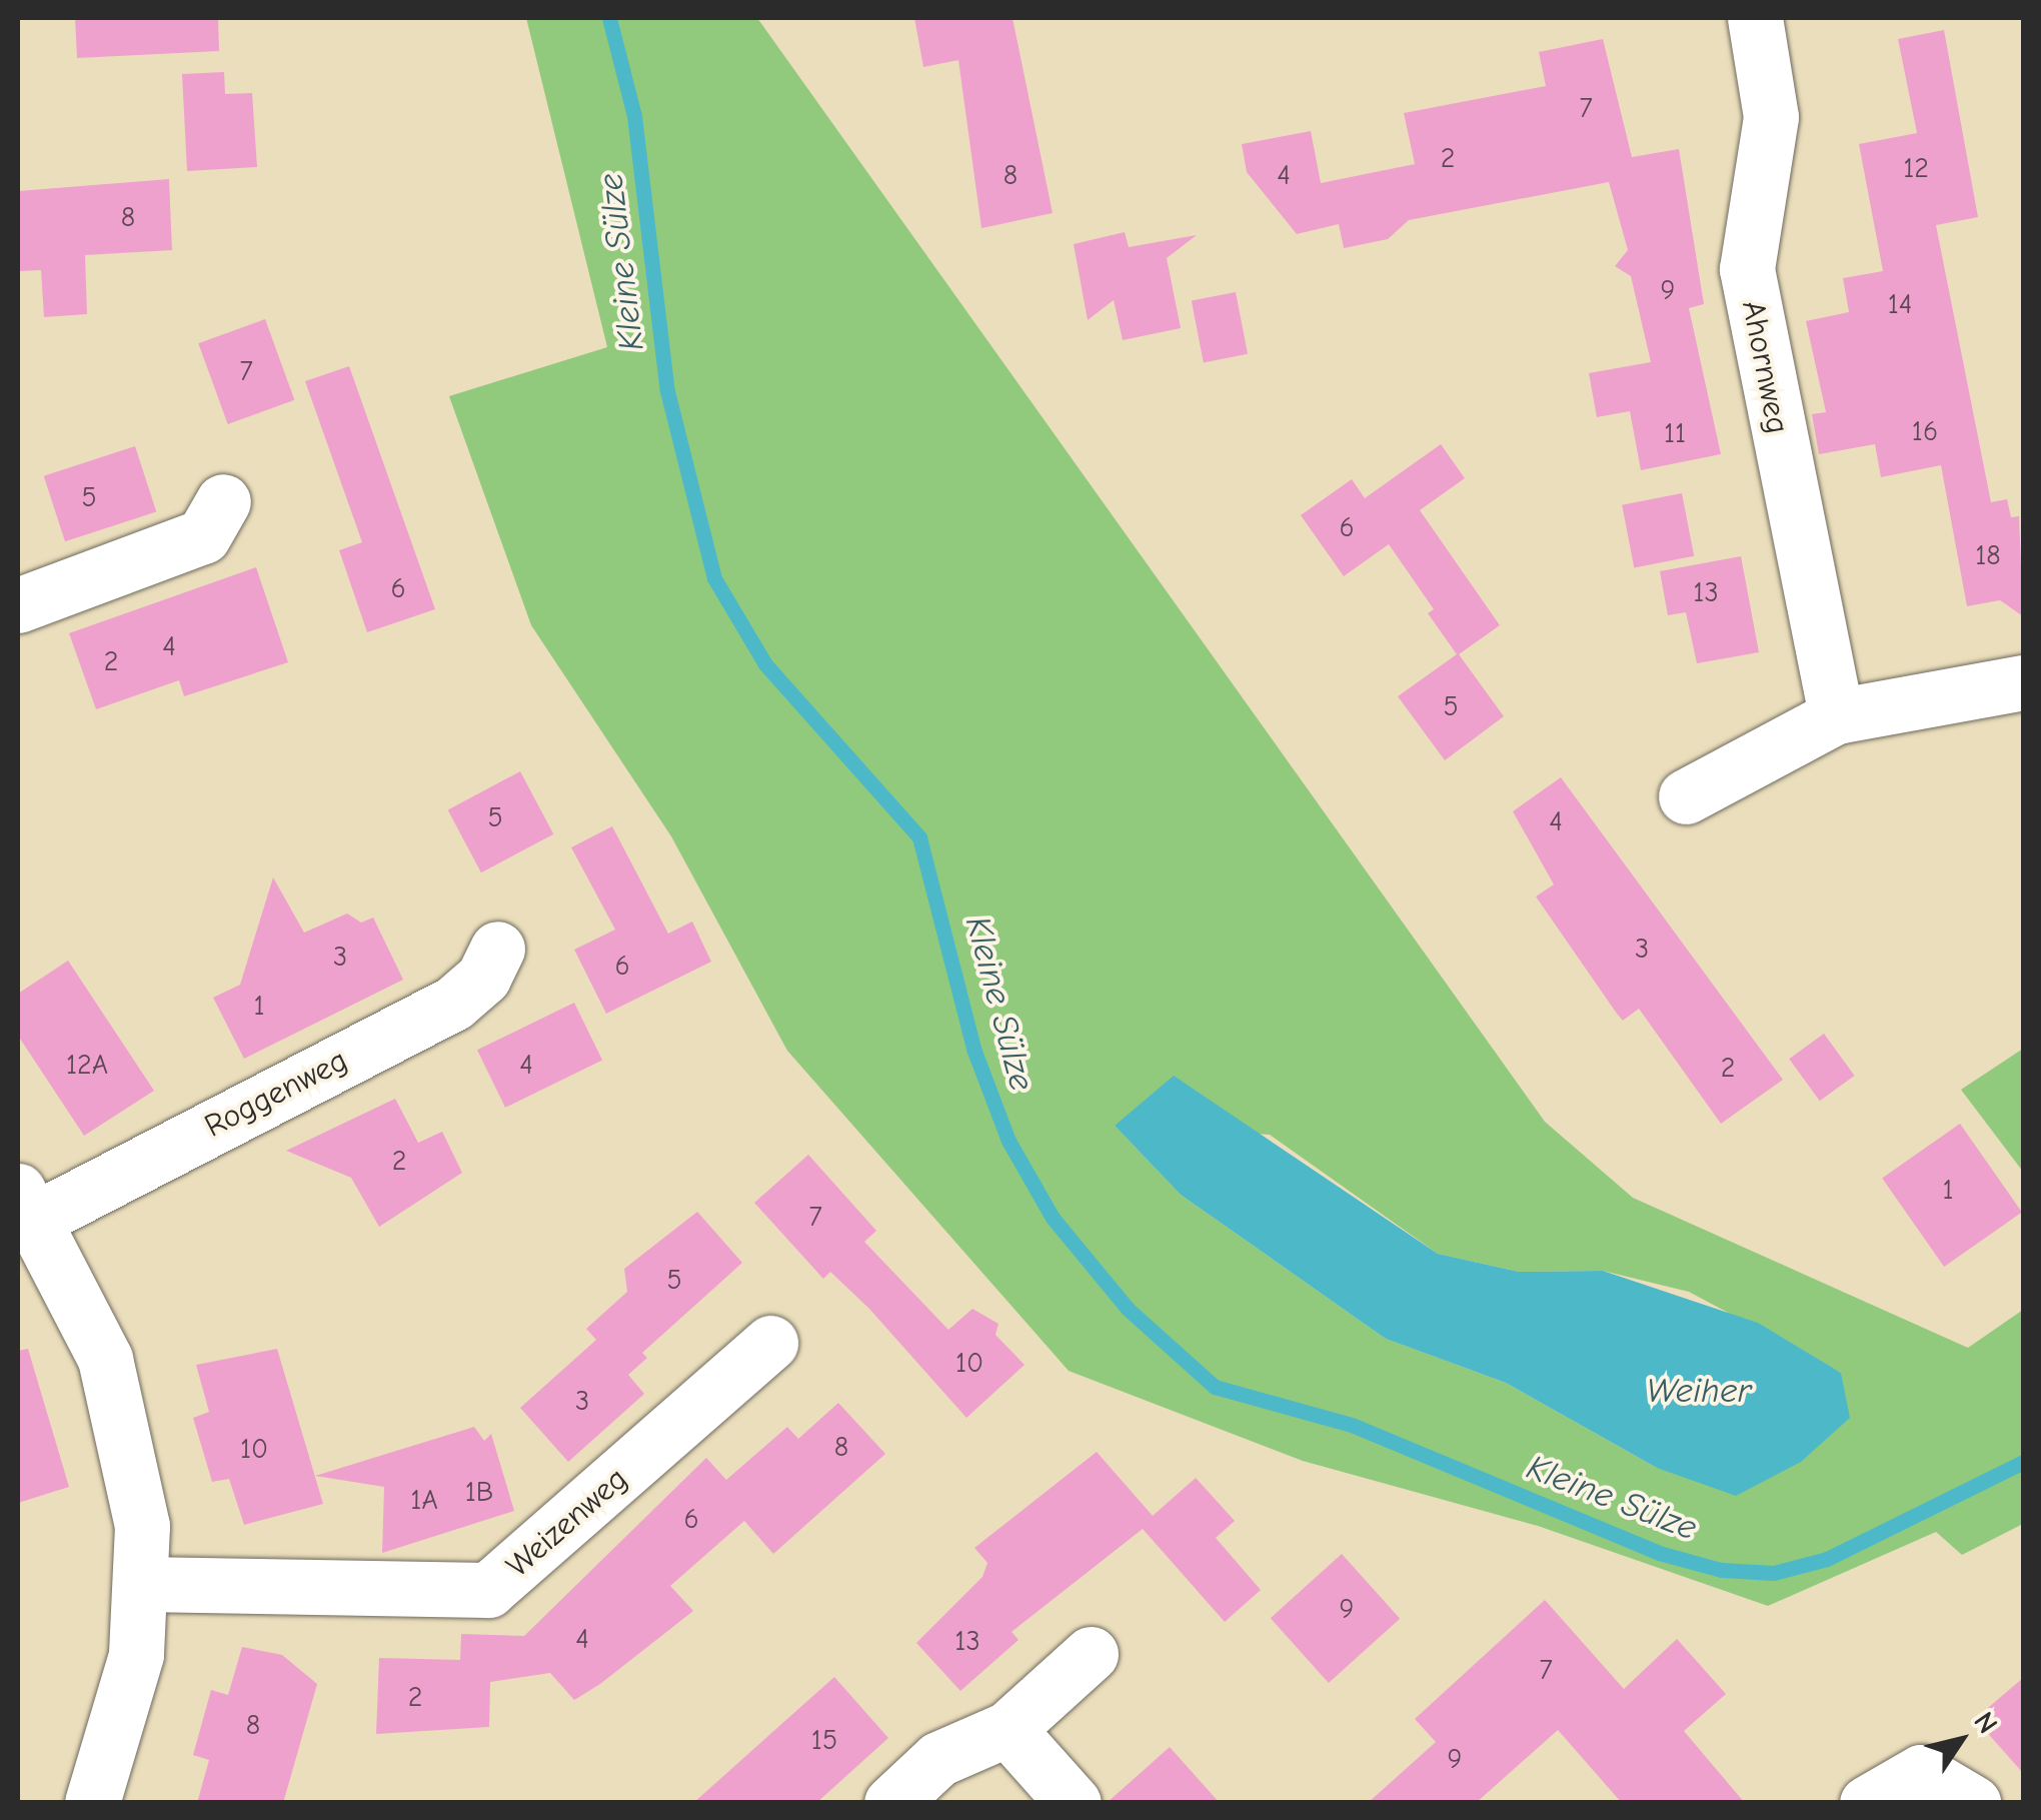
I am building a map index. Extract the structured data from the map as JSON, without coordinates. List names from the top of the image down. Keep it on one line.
{"streets":{"street":["Ahornweg","Roggenweg","Weizenweg"]},"water":["Kleine Sülze","Weiher"],"house_numbers":["7","2","12","8","4","8","9","14","7","16","11","5","6","18","6","13","4","2","5","5","4","3","3","6","1","12A","4","2","2","1","7","5","10","3","8","10","1B","1A","6","9","4","13","7","2","8","15","9"],"north":"top right"}
